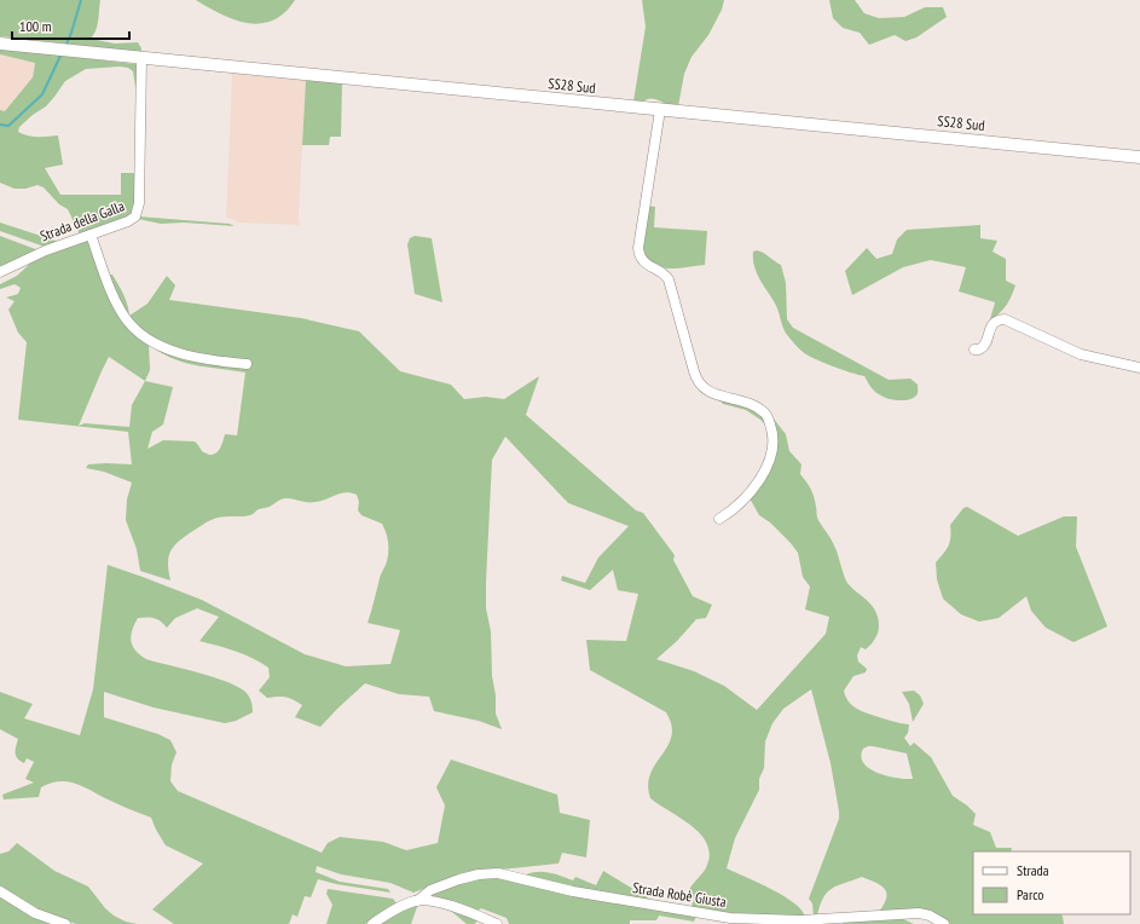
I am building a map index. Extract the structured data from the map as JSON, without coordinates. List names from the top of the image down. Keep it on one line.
{"streets":{"main road":["SS28 Sud"],"street":["Strada della Galla","Strada Robè Giusta"]},"crossings":[["SS28 Sud","Strada della Galla"]],"legend":["Strada","Parco"],"scale_bar":"100 m"}
